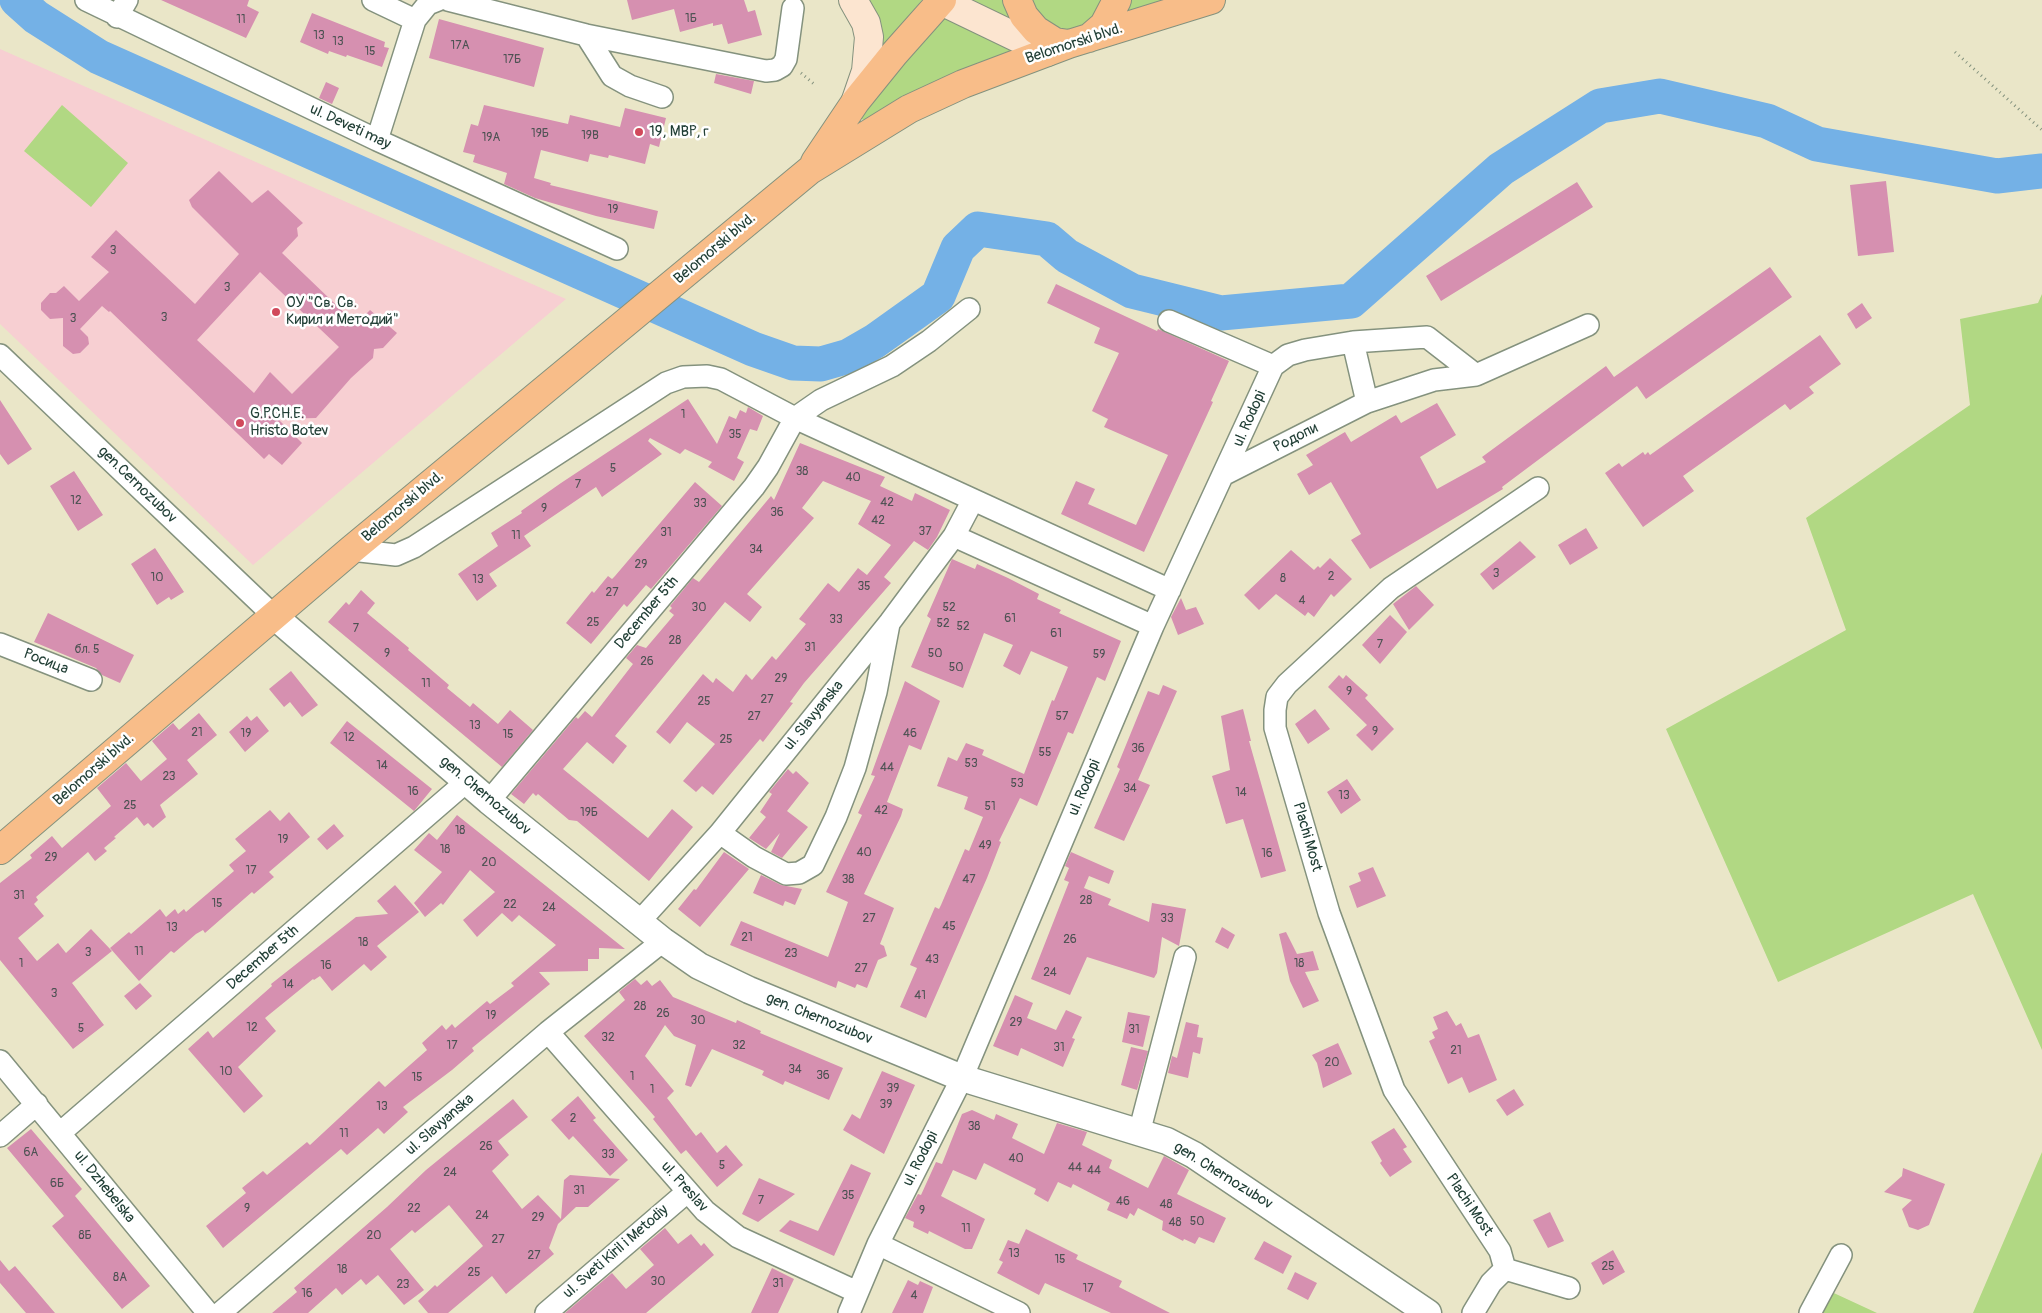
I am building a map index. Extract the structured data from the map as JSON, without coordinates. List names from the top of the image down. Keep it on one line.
{"streets":{"main road":["Belomorski blvd."],"street":["ul. Deveti may","ul. Rodopi","Родопи","gen.Cernozubov","December 5th","Росица","ul. Slavyanska","gen. Chernozubov","Plachi Most","ul. Dzhebelska","ul. Preslav","ul. Sveti Kiril i Metodiy"]},"crossings":[["Belomorski blvd.","gen.Cernozubov"],["Belomorski blvd.","gen. Chernozubov"],["ul. Rodopi","Родопи"],["ul. Rodopi","gen. Chernozubov"],["ul. Rodopi","ul. Preslav"],["gen.Cernozubov","gen. Chernozubov"],["December 5th","gen. Chernozubov"],["December 5th","ul. Dzhebelska"],["ul. Slavyanska","gen. Chernozubov"],["ul. Slavyanska","ul. Preslav"],["ul. Preslav","ul. Sveti Kiril i Metodiy"]],"places":["19, МВР, г","ОУ \"Св. Св. Кирил и Методий\"","G.P.CH.E. Hristo Botev"],"house_numbers":["1Б","11","13","13","17А","15","17Б","19Б","19В","19А","19","3","3","3","3","1","35","5","38","40","7","12","42","33","9","36","42","37","31","11","34","29","3","2","10","8","13","35","27","4","30","52","61","33","25","52","52","7","61","28","7","31","бл. 5","9","50","59","26","50","29","11","9","27","25","27","57","13","9","21","19","46","15","12","25","36","55","53","14","44","23","53","34","16","14","13","25","51","42","19Б","18","19","49","18","40","16","29","20","17","38","47","31","28","15","22","24","27","33","45","13","21","26","18","11","3","23","43","1","18","16","27","24","14","3","41","28","26","19","30","29","12","5","31","32","17","32","31","21","20","34","10","36","1","15","39","1","39","13","2","38","11","26","6А","33","40","5","44","44","24","6Б","31","35","7","46","48","9","22","9","24","29","50","48","11","8Б","20","27","13","27","15","25","18","25","8А","30","31","23","17","16","4"]}
